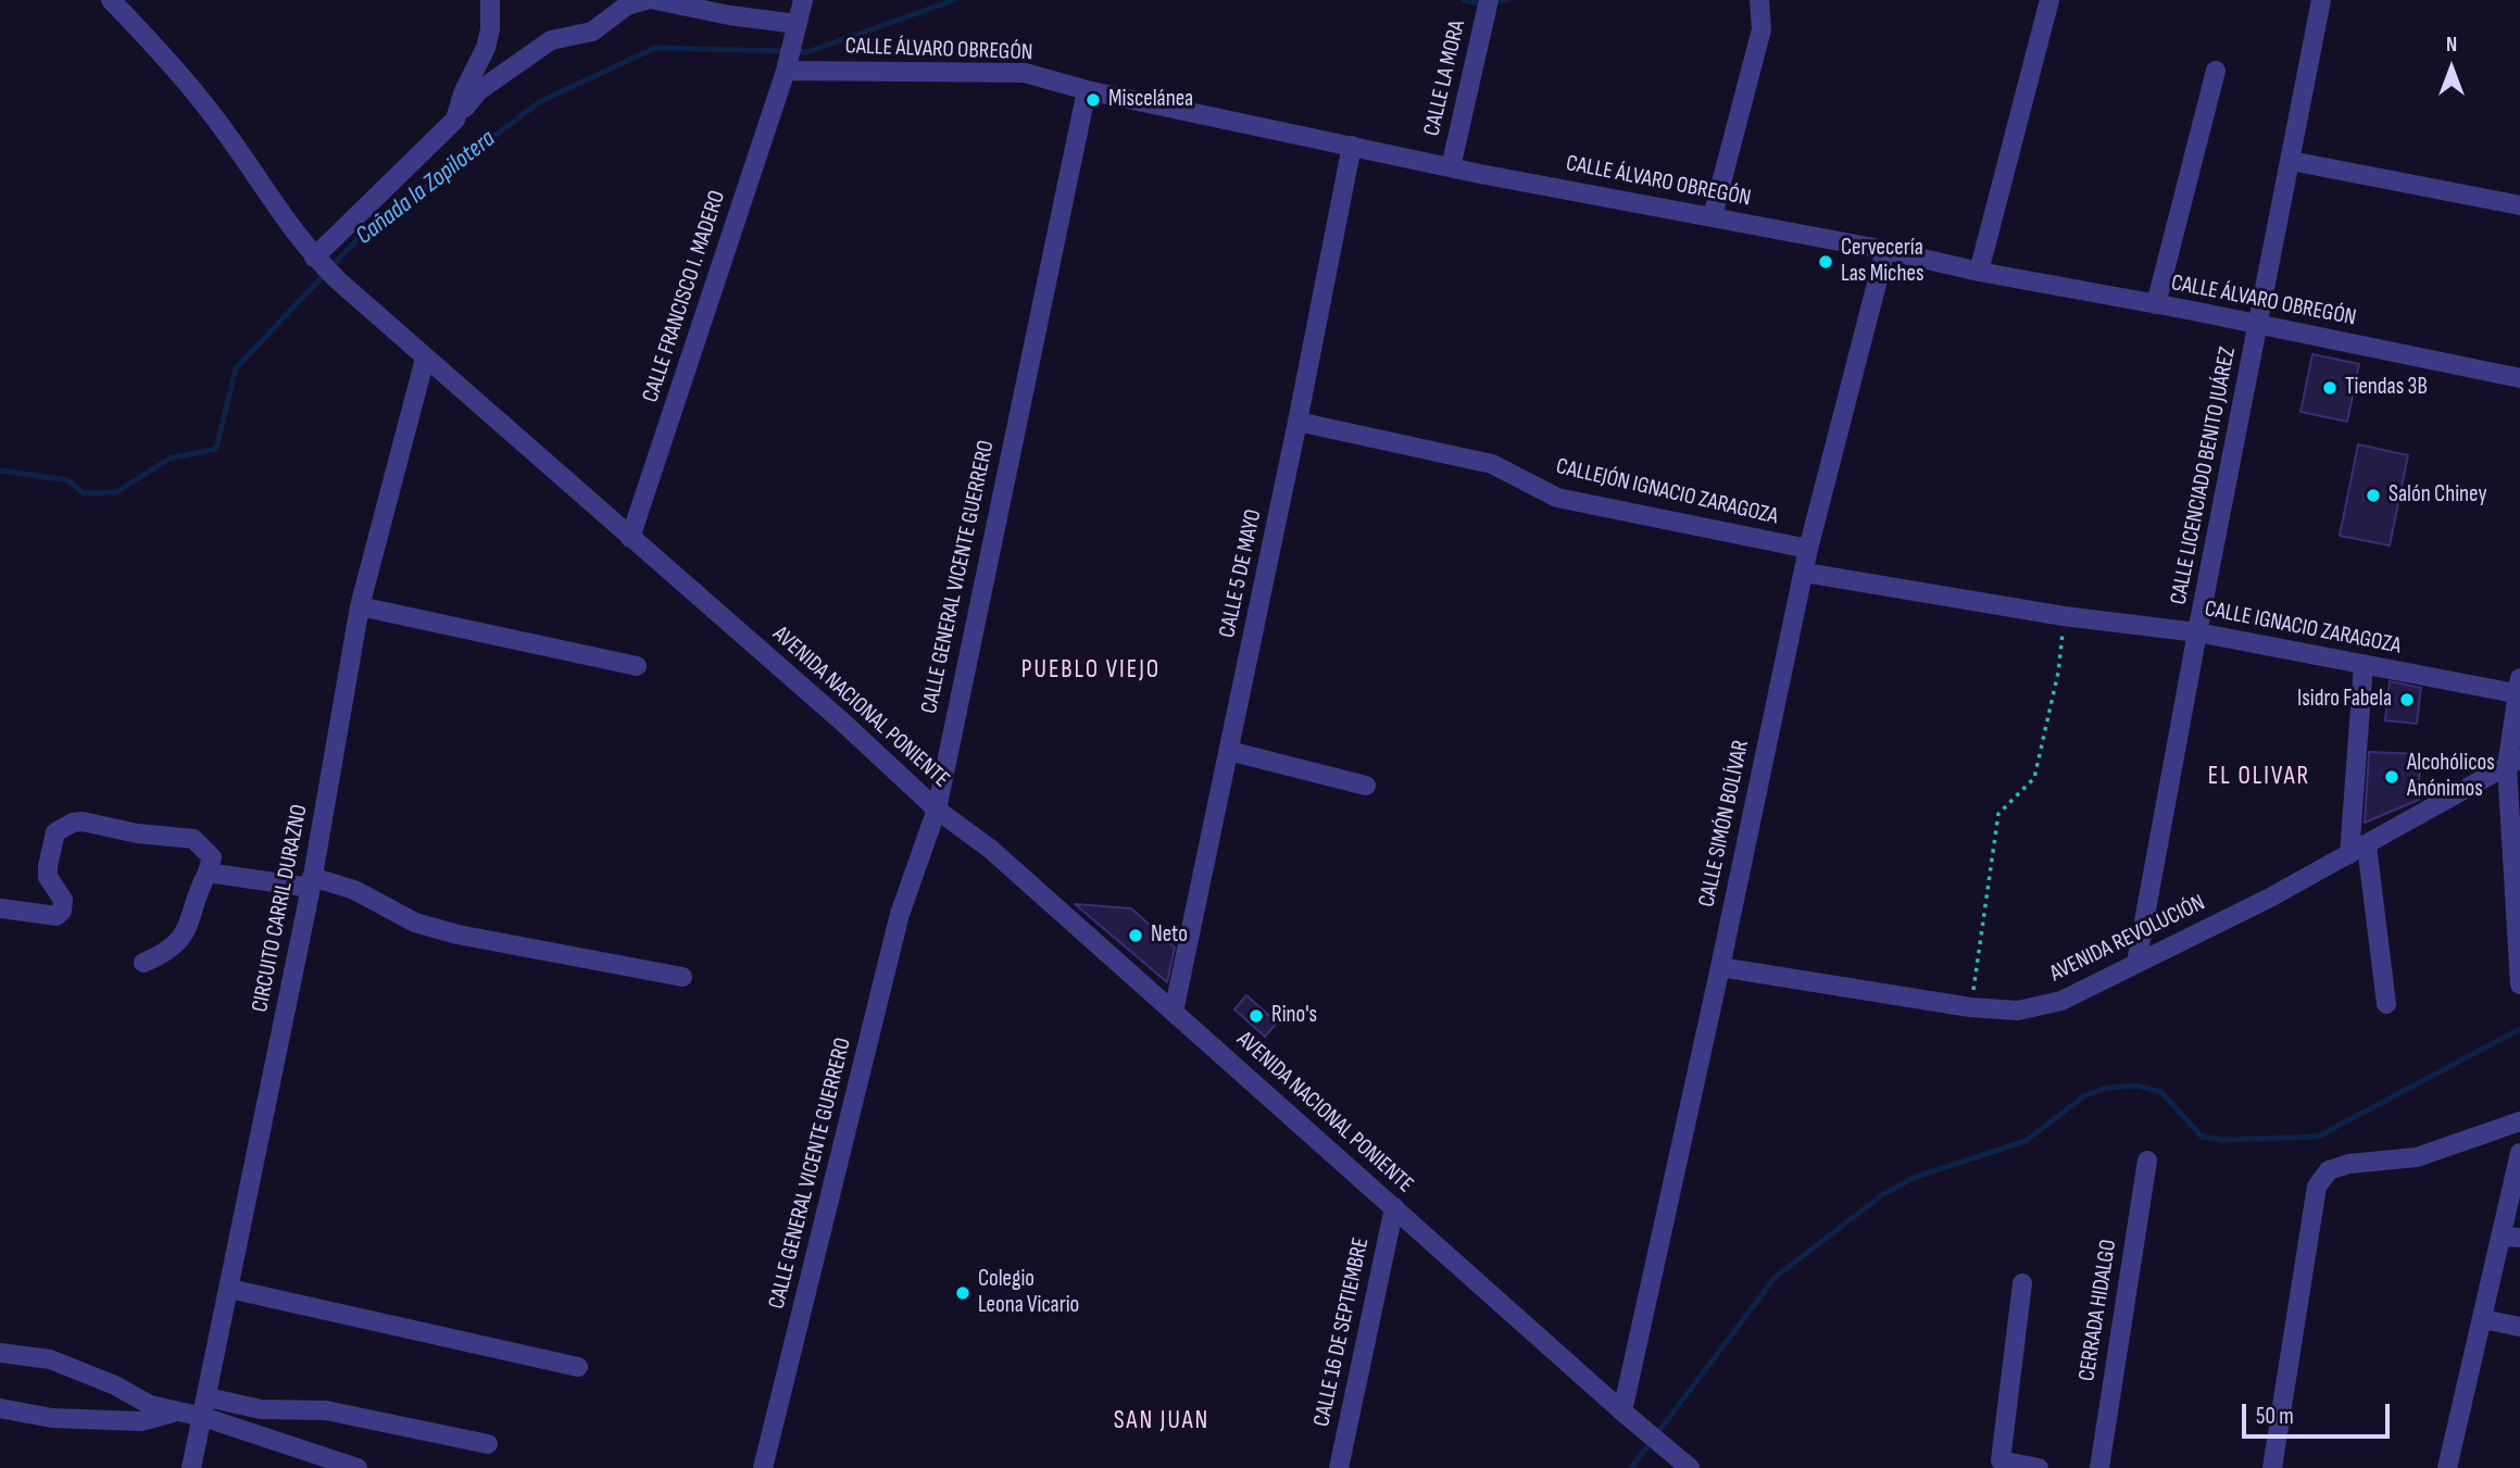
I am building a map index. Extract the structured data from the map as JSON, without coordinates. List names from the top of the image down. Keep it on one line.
{"streets":{"street":["CALLE ÁLVARO OBREGÓN","CALLE LA MORA","CALLE FRANCISCO I. MADERO","CALLE LICENCIADO BENITO JUÁREZ","CALLEJÓN IGNACIO ZARAGOZA","CALLE 5 DE MAYO","CALLE GENERAL VICENTE GUERRERO","CALLE IGNACIO ZARAGOZA","AVENIDA NACIONAL PONIENTE","CALLE SIMÓN BOLÍVAR","CIRCUITO CARRIL DURAZNO","AVENIDA REVOLUCIÓN","CERRADA HIDALGO","CALLE 16 DE SEPTIEMBRE"]},"crossings":[["CALLE ÁLVARO OBREGÓN","CALLE LA MORA"],["CALLE ÁLVARO OBREGÓN","CALLE FRANCISCO I. MADERO"],["CALLE ÁLVARO OBREGÓN","CALLE LICENCIADO BENITO JUÁREZ"],["CALLE ÁLVARO OBREGÓN","CALLE 5 DE MAYO"],["CALLE ÁLVARO OBREGÓN","CALLE GENERAL VICENTE GUERRERO"],["CALLE ÁLVARO OBREGÓN","CALLE SIMÓN BOLÍVAR"],["CALLE FRANCISCO I. MADERO","AVENIDA NACIONAL PONIENTE"],["CALLE LICENCIADO BENITO JUÁREZ","CALLE IGNACIO ZARAGOZA"],["CALLE LICENCIADO BENITO JUÁREZ","AVENIDA REVOLUCIÓN"],["CALLEJÓN IGNACIO ZARAGOZA","CALLE 5 DE MAYO"],["CALLEJÓN IGNACIO ZARAGOZA","CALLE SIMÓN BOLÍVAR"],["CALLE 5 DE MAYO","AVENIDA NACIONAL PONIENTE"],["CALLE GENERAL VICENTE GUERRERO","AVENIDA NACIONAL PONIENTE"],["CALLE IGNACIO ZARAGOZA","CALLE SIMÓN BOLÍVAR"],["AVENIDA NACIONAL PONIENTE","CALLE SIMÓN BOLÍVAR"],["AVENIDA NACIONAL PONIENTE","CIRCUITO CARRIL DURAZNO"],["AVENIDA NACIONAL PONIENTE","CALLE 16 DE SEPTIEMBRE"],["CALLE SIMÓN BOLÍVAR","AVENIDA REVOLUCIÓN"]],"districts":["PUEBLO VIEJO","EL OLIVAR","SAN JUAN"],"water":["Cañada la Zopilotera"],"places":["Miscelánea","Cervecería Las Miches","Tiendas 3B","Salón Chiney","Isidro Fabela","Alcohólicos Anónimos","Neto","Rino's","Colegio Leona Vicario"],"scale_bar":"50 m","north":"top"}
